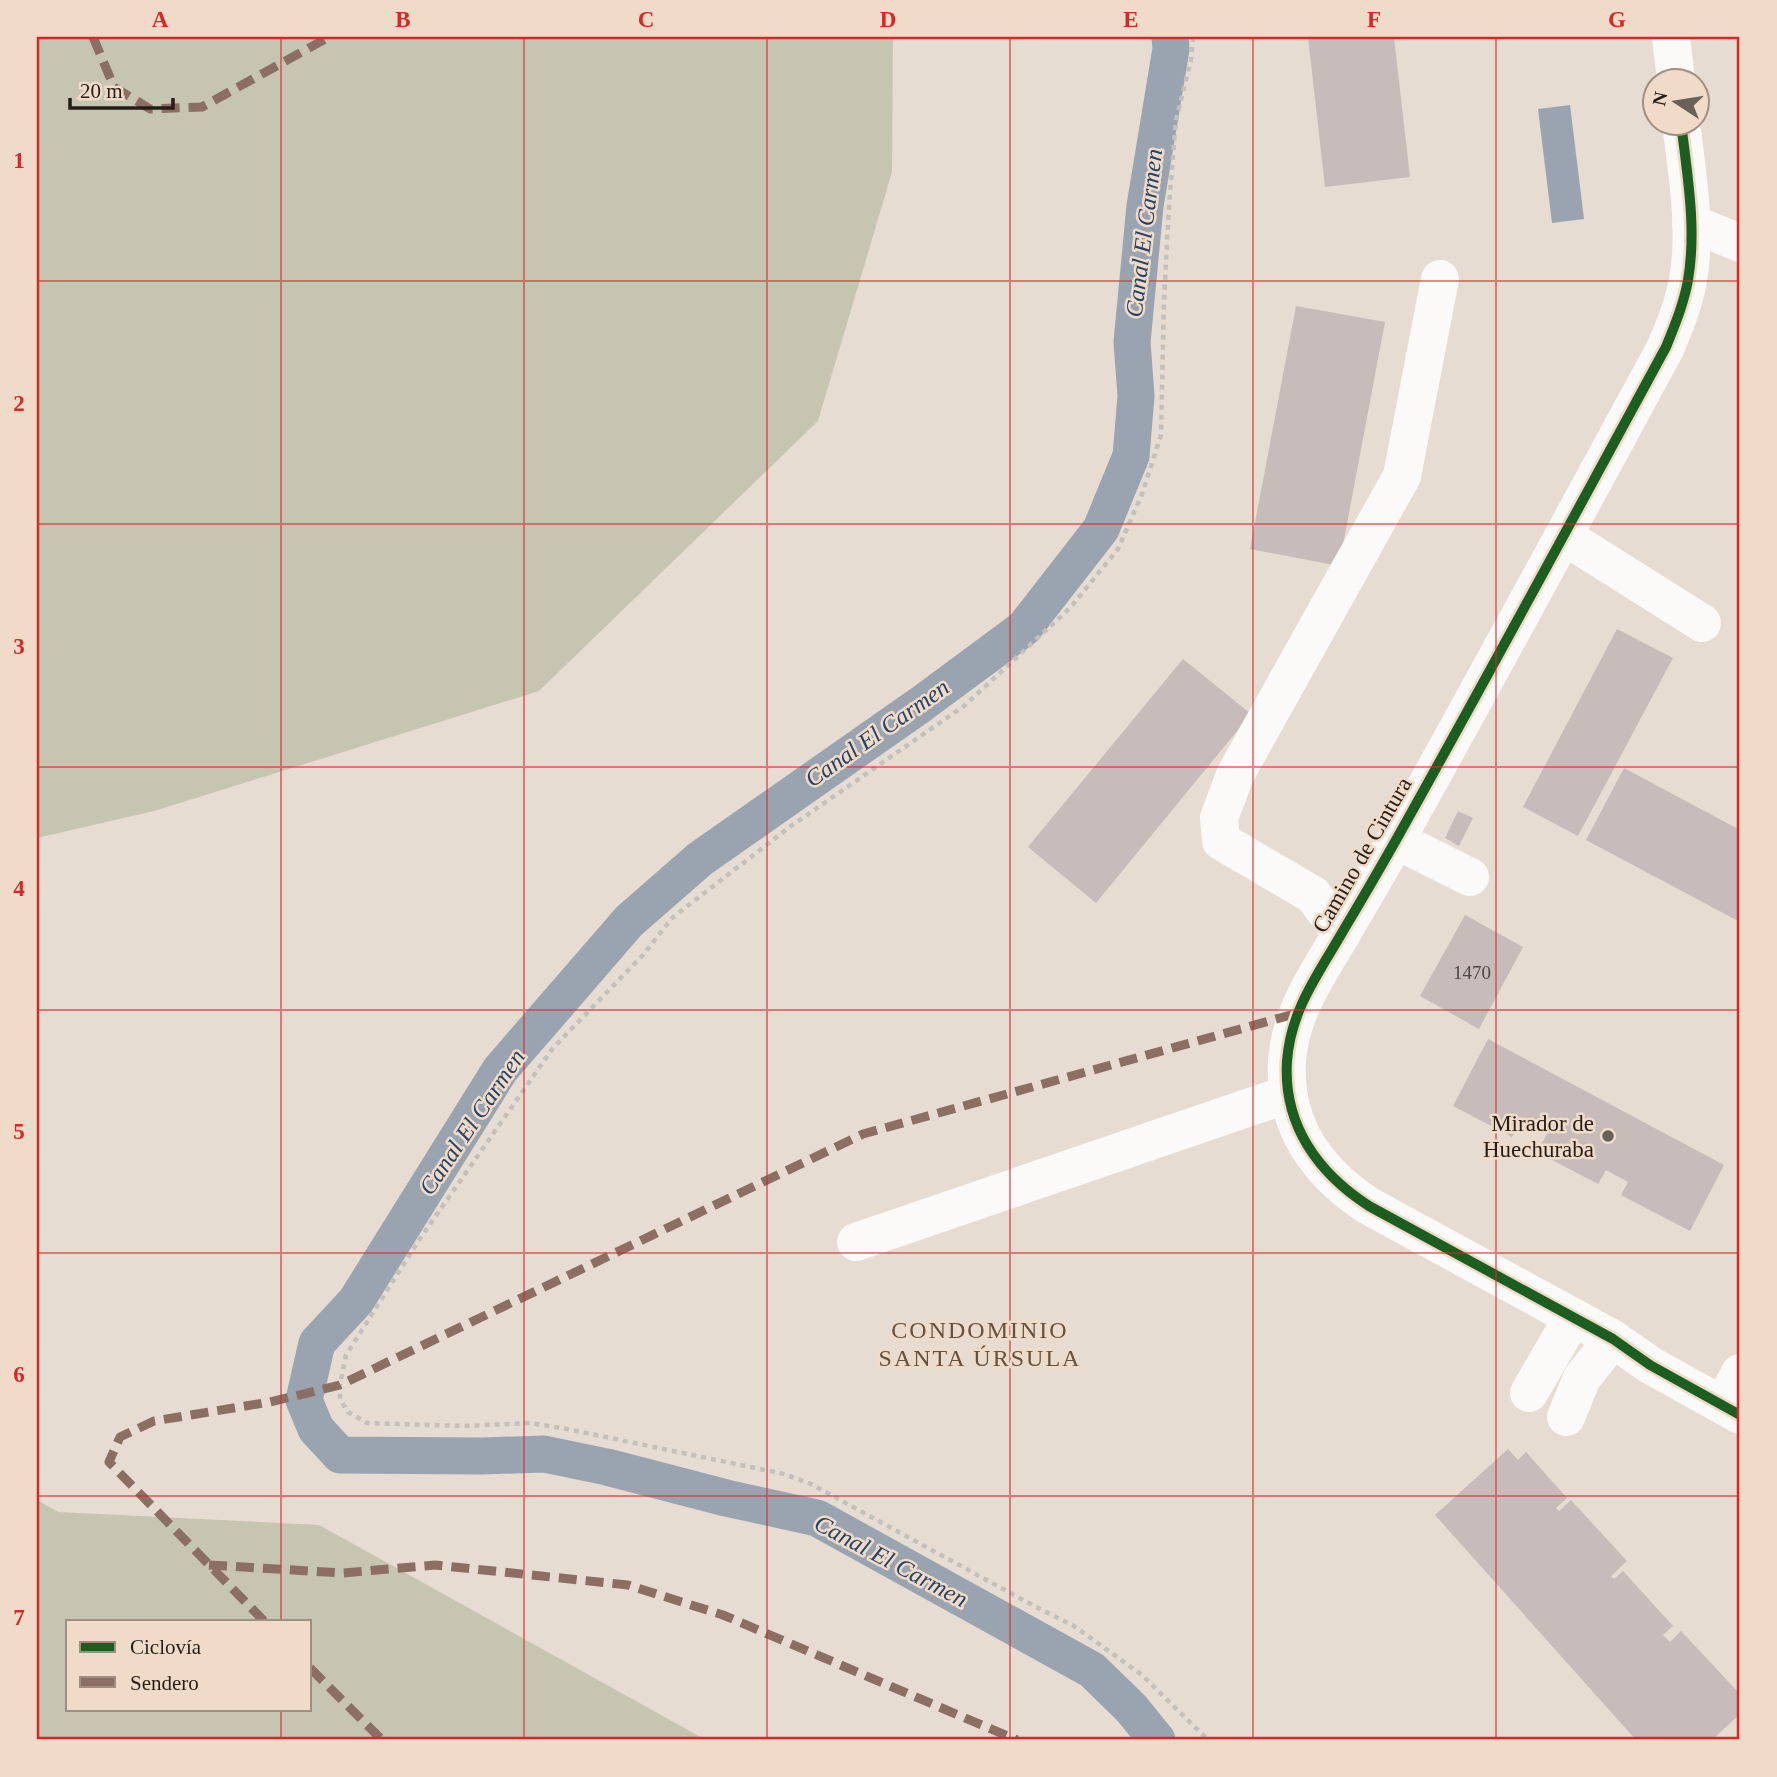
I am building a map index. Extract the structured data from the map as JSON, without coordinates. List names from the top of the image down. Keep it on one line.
{"streets":{"street":["Camino de Cintura"]},"districts":["CONDOMINIO SANTA ÚRSULA"],"water":["Canal El Carmen"],"places":["Mirador de Huechuraba"],"house_numbers":["1470"],"legend":["Ciclovía","Sendero"],"scale_bar":"20 m","north":"left","grid":{"columns":["A","B","C","D","E","F","G"],"rows":["1","2","3","4","5","6","7"]}}
